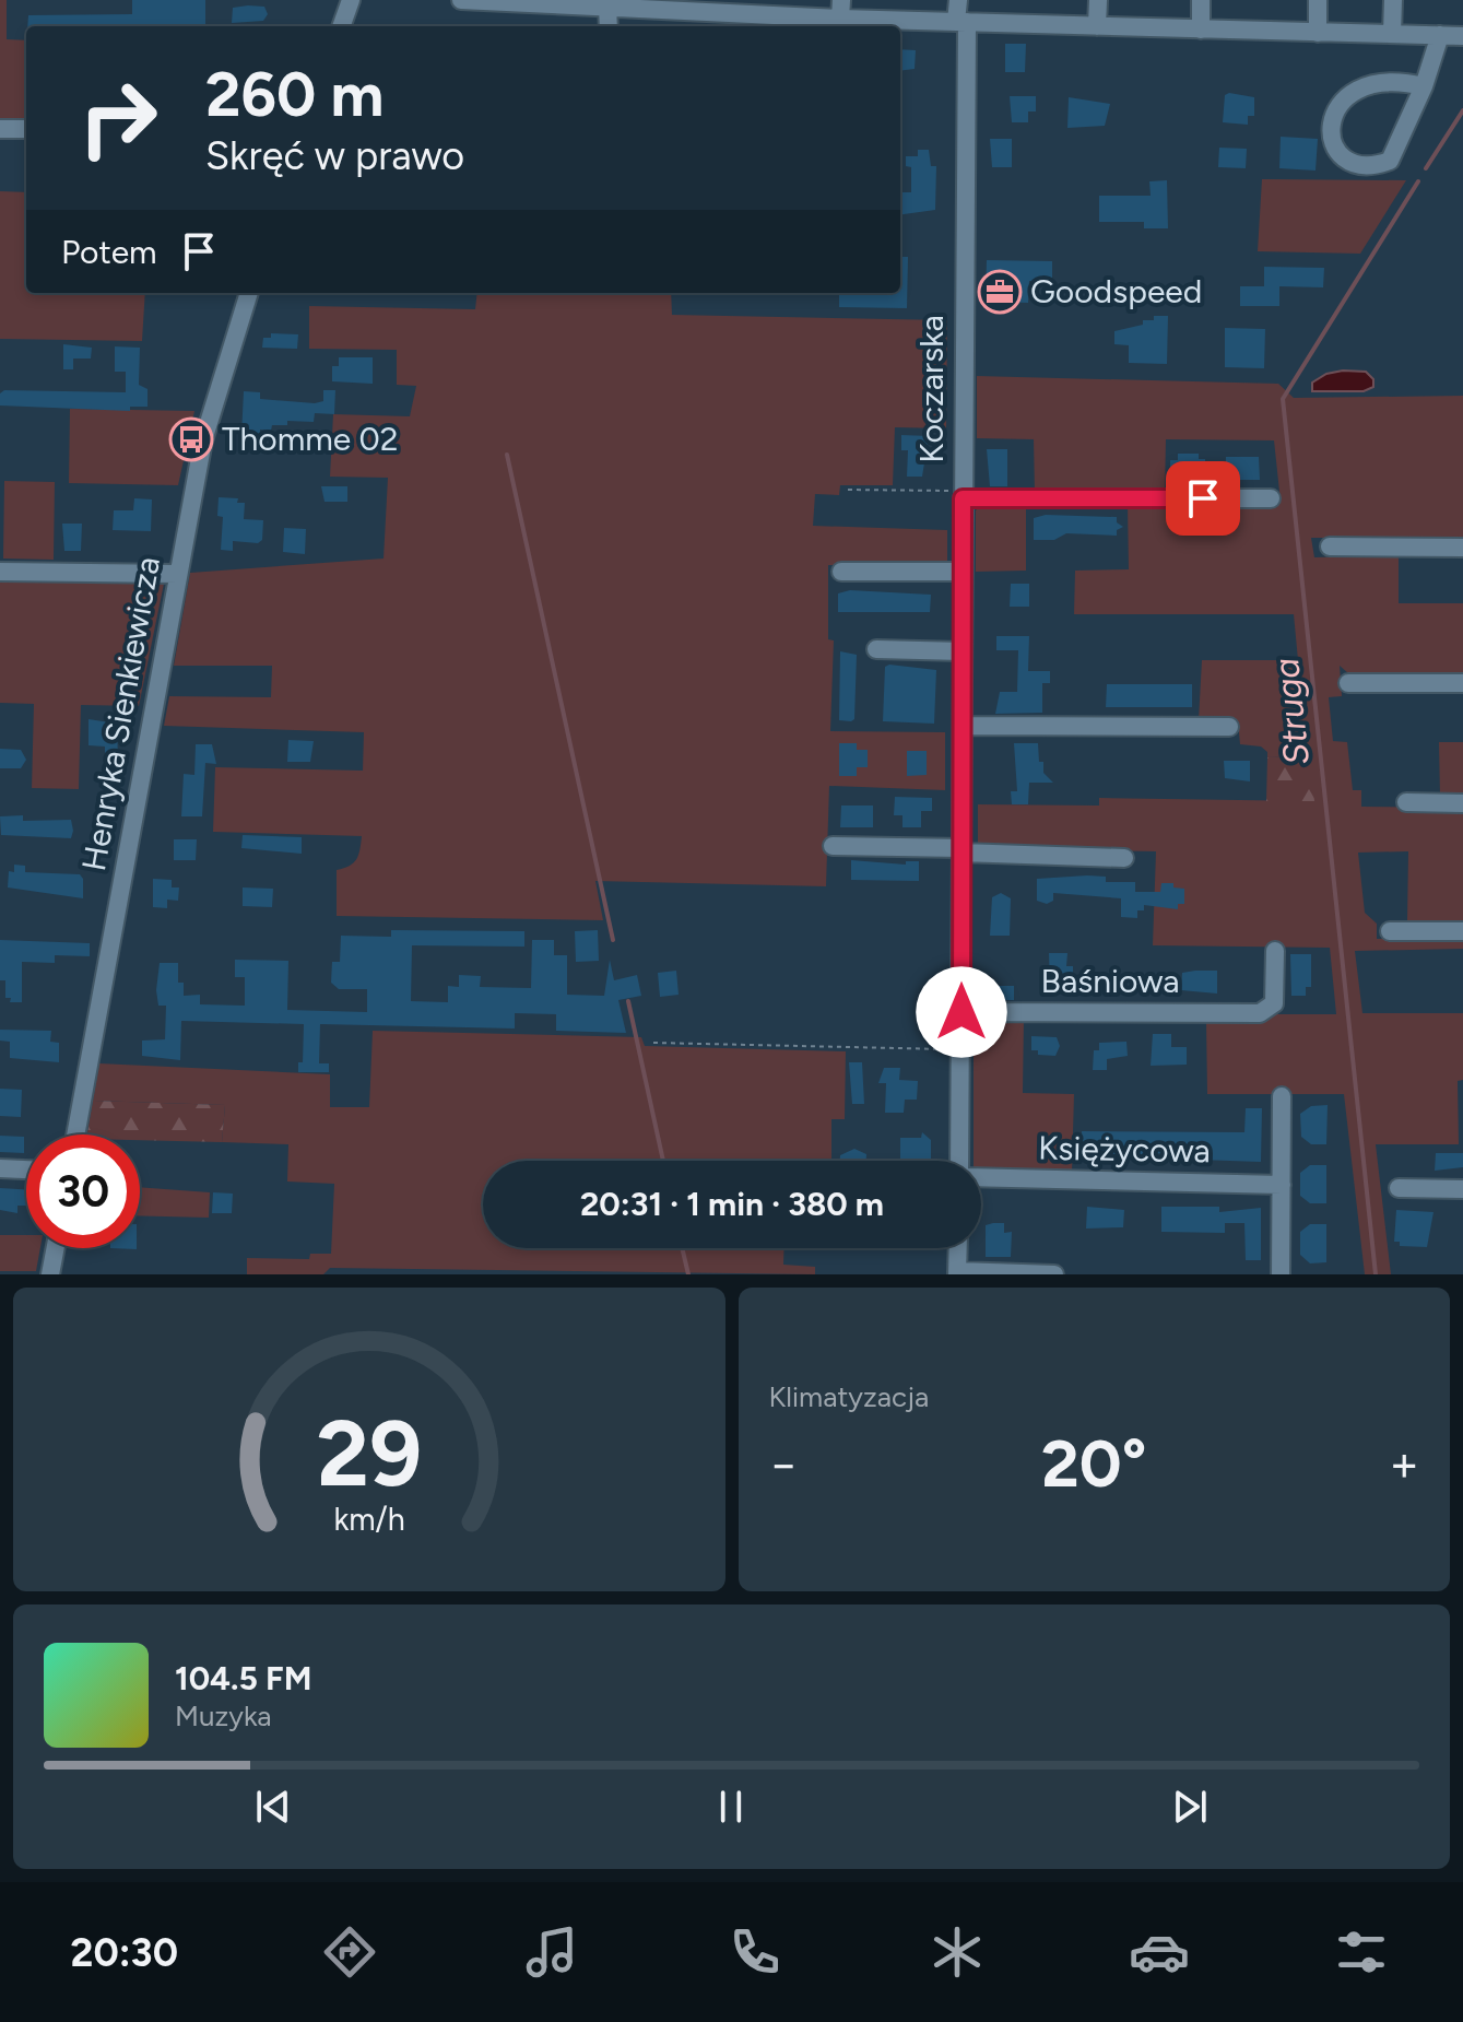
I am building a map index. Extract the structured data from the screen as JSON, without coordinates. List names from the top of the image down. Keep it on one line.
{"streets":{"street":["Koczarska","Henryka Sienkiewicza","Baśniowa","Księżycowa"]},"crossings":[["Koczarska","Baśniowa"]],"water":["Struga"],"places":{"office":["Goodspeed"],"bus stop":["Thomme 02"]},"page":{"turn":["260 m","Skręć w prawo"],"then":"Potem","limit":"30","trip":"20:31 · 1 min · 380 m","tile":"Klimatyzacja","heat":["−","20°","+"],"song":["104.5 FM","Muzyka"],"tabs":"20:30","gauge":["29","km/h"]}}
